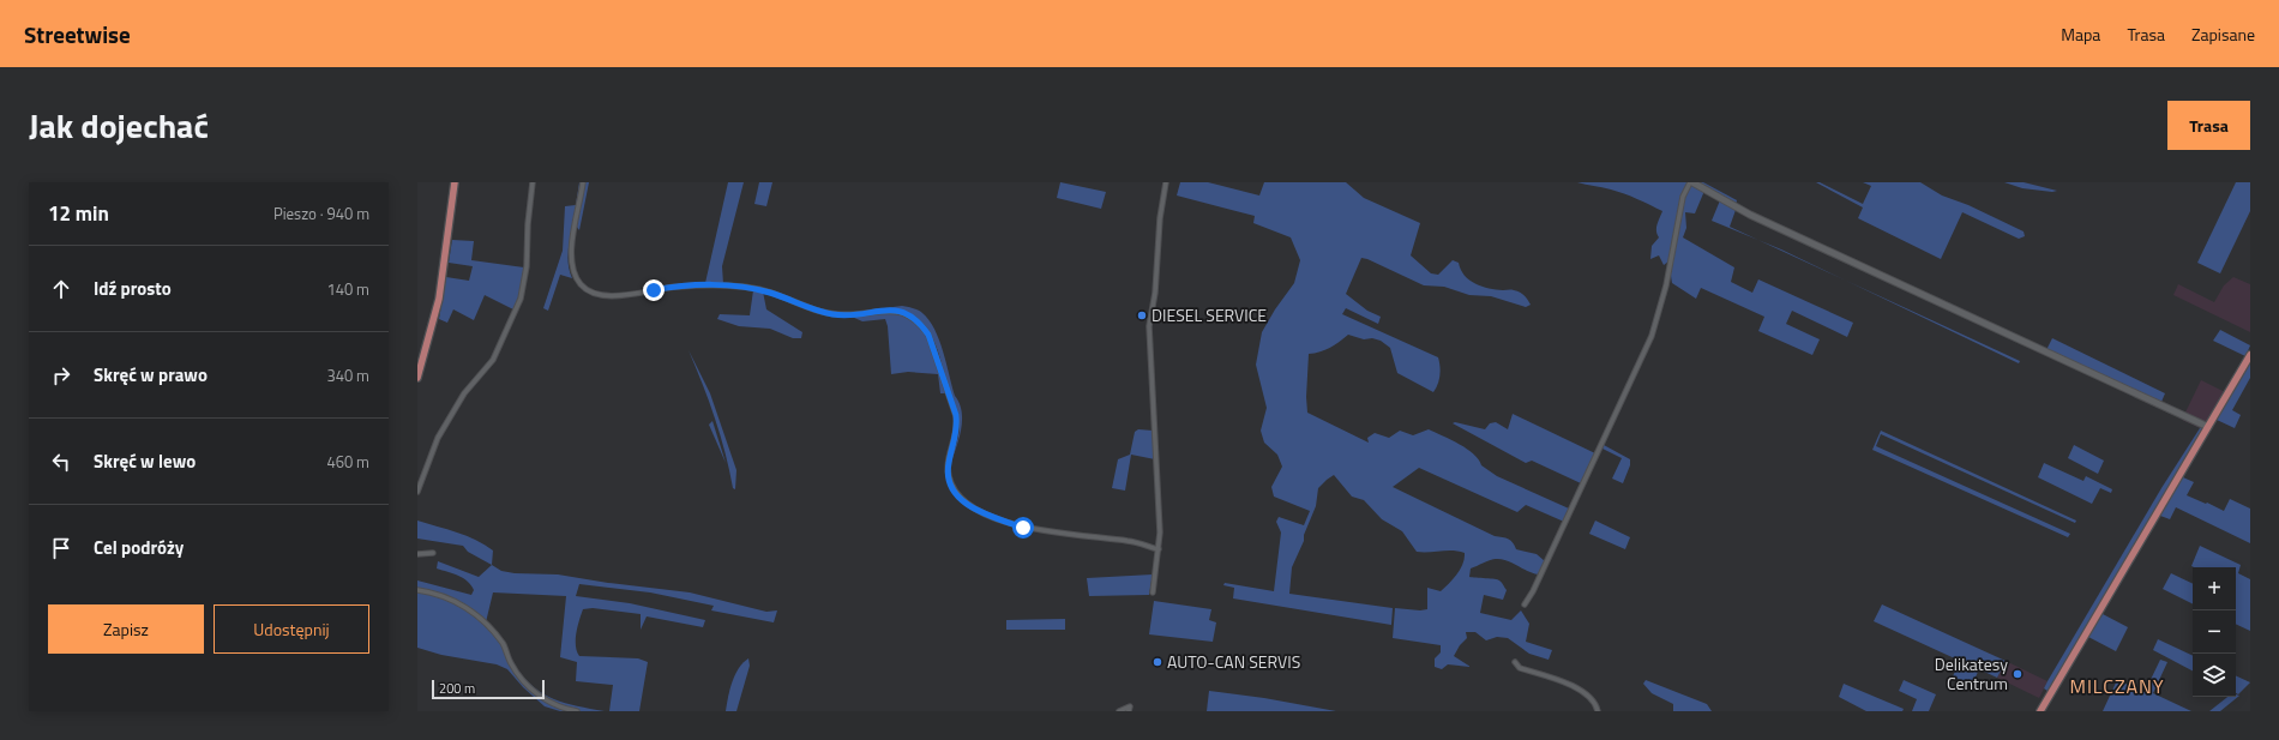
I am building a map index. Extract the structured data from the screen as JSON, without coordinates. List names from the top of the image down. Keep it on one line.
{"districts":["MILCZANY"],"places":["DIESEL SERVICE","AUTO-CAN SERVIS","Delikatesy Centrum"],"scale_bar":"200 m","page":{"header":"Streetwise","nav":["Mapa","Trasa","Zapisane"],"title":"Jak dojechać","buttons":["Trasa",["Zapisz","Udostępnij"]],"heading":["12 min","Pieszo · 940 m"],"list":[["Idź prosto","140 m"],["Skręć w prawo","340 m"],["Skręć w lewo","460 m"],"Cel podróży"],"map_buttons":["+","−"],"scale":"200 m"}}
